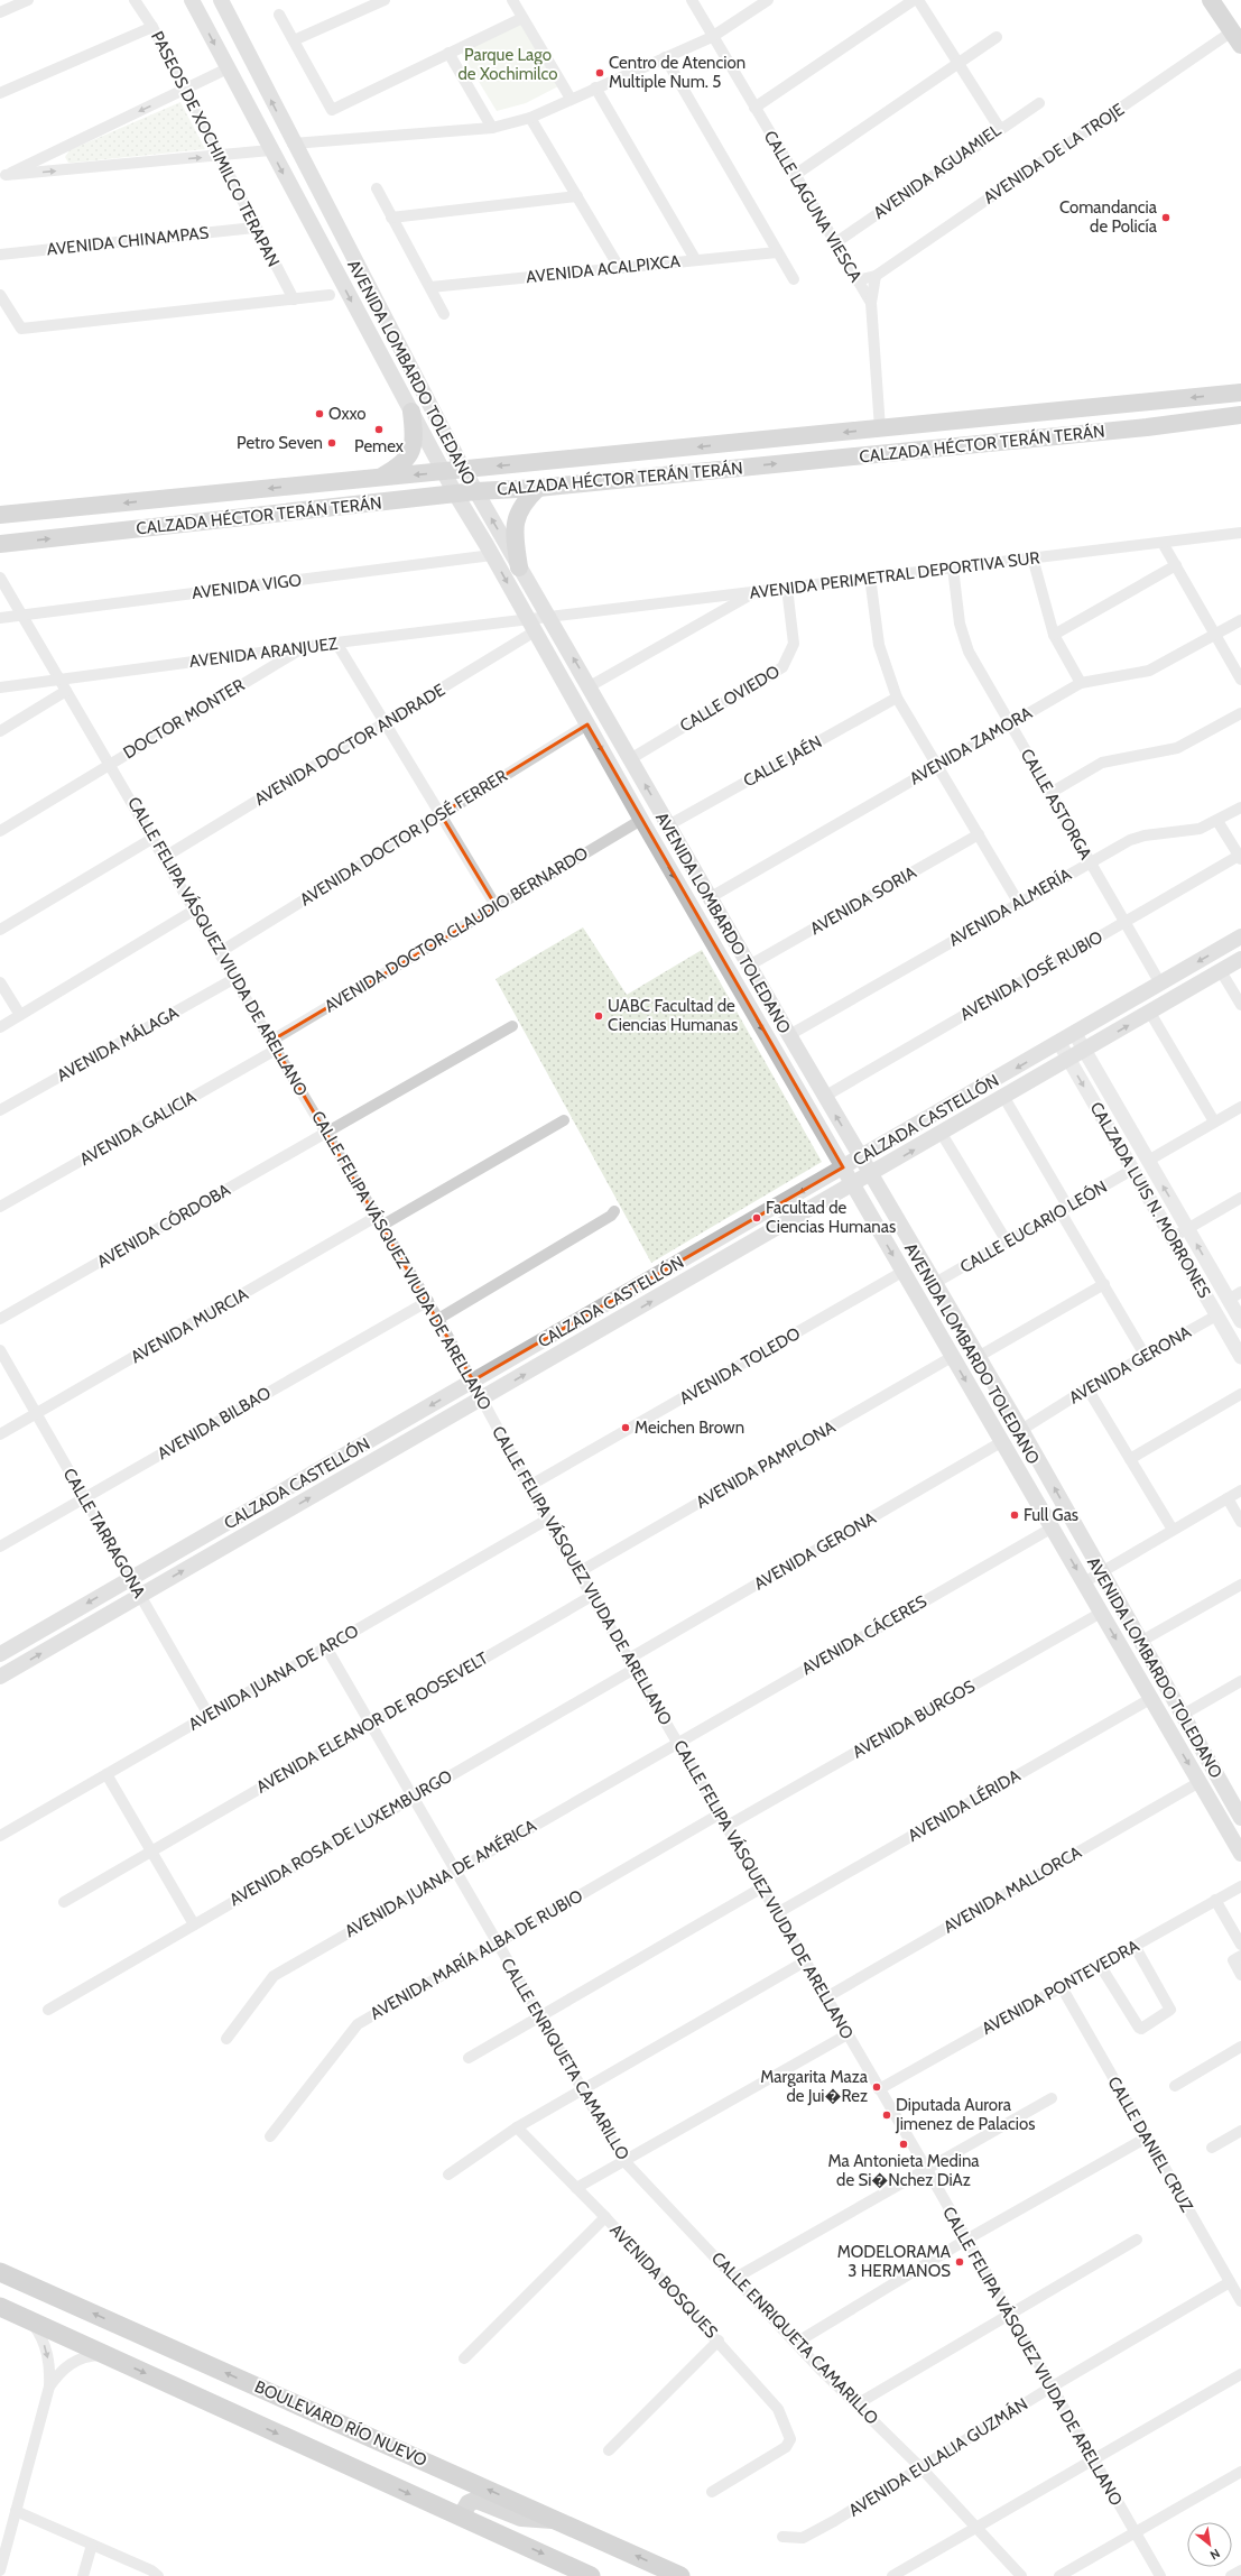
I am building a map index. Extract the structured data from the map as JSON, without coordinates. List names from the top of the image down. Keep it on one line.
{"streets":{"highway":["BOULEVARD RÍO NUEVO"],"main road":["AVENIDA LOMBARDO TOLEDANO","CALZADA HÉCTOR TERÁN TERÁN","CALZADA CASTELLÓN"],"street":["PASEOS DE XOCHIMILCO TERAPAN","AVENIDA DE LA TROJE","AVENIDA AGUAMIEL","CALLE LAGUNA VIESCA","AVENIDA CHINAMPAS","AVENIDA ACALPIXCA","AVENIDA PERIMETRAL DEPORTIVA SUR","AVENIDA VIGO","AVENIDA ARANJUEZ","CALLE OVIEDO","DOCTOR MONTER","AVENIDA DOCTOR ANDRADE","AVENIDA ZAMORA","CALLE JAÉN","CALLE ASTORGA","AVENIDA DOCTOR JOSÉ FERRER","AVENIDA SORIA","AVENIDA ALMERÍA","AVENIDA DOCTOR CLAUDIO BERNARDO","CALLE FELIPA VÁSQUEZ VIUDA DE ARELLANO","AVENIDA JOSÉ RUBIO","AVENIDA MÁLAGA","AVENIDA GALICIA","CALZADA LUIS N. MORRONES","AVENIDA CÓRDOBA","CALLE EUCARIO LEÓN","AVENIDA MURCIA","AVENIDA GERONA","AVENIDA TOLEDO","AVENIDA BILBAO","AVENIDA PAMPLONA","CALLE TARRAGONA","AVENIDA CÁCERES","AVENIDA JUANA DE ARCO","AVENIDA BURGOS","AVENIDA ELEANOR DE ROOSEVELT","AVENIDA LÉRIDA","AVENIDA ROSA DE LUXEMBURGO","AVENIDA JUANA DE AMÉRICA","AVENIDA MALLORCA","AVENIDA MARÍA ALBA DE RUBIO","AVENIDA PONTEVEDRA","CALLE ENRIQUETA CAMARILLO","CALLE DANIEL CRUZ","AVENIDA BOSQUES","AVENIDA EULALIA GUZMÁN"]},"crossings":[["PASEOS DE XOCHIMILCO TERAPAN","AVENIDA CHINAMPAS"],["AVENIDA DE LA TROJE","CALLE LAGUNA VIESCA"],["AVENIDA AGUAMIEL","CALLE LAGUNA VIESCA"],["CALLE LAGUNA VIESCA","CALZADA HÉCTOR TERÁN TERÁN"],["AVENIDA LOMBARDO TOLEDANO","CALZADA HÉCTOR TERÁN TERÁN"],["AVENIDA LOMBARDO TOLEDANO","AVENIDA PERIMETRAL DEPORTIVA SUR"],["AVENIDA LOMBARDO TOLEDANO","AVENIDA VIGO"],["AVENIDA LOMBARDO TOLEDANO","AVENIDA ARANJUEZ"],["AVENIDA LOMBARDO TOLEDANO","CALLE OVIEDO"],["AVENIDA LOMBARDO TOLEDANO","AVENIDA DOCTOR ANDRADE"],["AVENIDA LOMBARDO TOLEDANO","AVENIDA ZAMORA"],["AVENIDA LOMBARDO TOLEDANO","CALLE JAÉN"],["AVENIDA LOMBARDO TOLEDANO","AVENIDA DOCTOR JOSÉ FERRER"],["AVENIDA LOMBARDO TOLEDANO","AVENIDA SORIA"],["AVENIDA LOMBARDO TOLEDANO","AVENIDA ALMERÍA"],["AVENIDA LOMBARDO TOLEDANO","AVENIDA DOCTOR CLAUDIO BERNARDO"],["AVENIDA LOMBARDO TOLEDANO","AVENIDA JOSÉ RUBIO"],["AVENIDA LOMBARDO TOLEDANO","CALZADA CASTELLÓN"],["AVENIDA LOMBARDO TOLEDANO","CALLE EUCARIO LEÓN"],["AVENIDA LOMBARDO TOLEDANO","AVENIDA GERONA"],["AVENIDA LOMBARDO TOLEDANO","AVENIDA TOLEDO"],["AVENIDA LOMBARDO TOLEDANO","AVENIDA PAMPLONA"],["AVENIDA LOMBARDO TOLEDANO","AVENIDA CÁCERES"],["AVENIDA LOMBARDO TOLEDANO","AVENIDA BURGOS"],["AVENIDA LOMBARDO TOLEDANO","AVENIDA LÉRIDA"],["AVENIDA LOMBARDO TOLEDANO","AVENIDA MALLORCA"],["AVENIDA PERIMETRAL DEPORTIVA SUR","AVENIDA ARANJUEZ"],["AVENIDA PERIMETRAL DEPORTIVA SUR","CALLE OVIEDO"],["AVENIDA PERIMETRAL DEPORTIVA SUR","AVENIDA DOCTOR ANDRADE"],["AVENIDA PERIMETRAL DEPORTIVA SUR","CALLE ASTORGA"],["AVENIDA VIGO","CALLE FELIPA VÁSQUEZ VIUDA DE ARELLANO"],["AVENIDA ARANJUEZ","DOCTOR MONTER"],["AVENIDA ARANJUEZ","AVENIDA DOCTOR ANDRADE"],["AVENIDA ARANJUEZ","CALLE FELIPA VÁSQUEZ VIUDA DE ARELLANO"],["DOCTOR MONTER","CALLE FELIPA VÁSQUEZ VIUDA DE ARELLANO"],["AVENIDA DOCTOR ANDRADE","CALLE FELIPA VÁSQUEZ VIUDA DE ARELLANO"],["AVENIDA ZAMORA","CALLE ASTORGA"],["CALLE ASTORGA","AVENIDA ALMERÍA"],["CALLE ASTORGA","AVENIDA JOSÉ RUBIO"],["CALLE ASTORGA","CALZADA CASTELLÓN"],["AVENIDA DOCTOR JOSÉ FERRER","CALLE FELIPA VÁSQUEZ VIUDA DE ARELLANO"],["AVENIDA DOCTOR CLAUDIO BERNARDO","CALLE FELIPA VÁSQUEZ VIUDA DE ARELLANO"],["AVENIDA DOCTOR CLAUDIO BERNARDO","AVENIDA GALICIA"],["CALLE FELIPA VÁSQUEZ VIUDA DE ARELLANO","AVENIDA MÁLAGA"],["CALLE FELIPA VÁSQUEZ VIUDA DE ARELLANO","CALZADA CASTELLÓN"],["CALLE FELIPA VÁSQUEZ VIUDA DE ARELLANO","AVENIDA GALICIA"],["CALLE FELIPA VÁSQUEZ VIUDA DE ARELLANO","AVENIDA CÓRDOBA"],["CALLE FELIPA VÁSQUEZ VIUDA DE ARELLANO","AVENIDA MURCIA"],["CALLE FELIPA VÁSQUEZ VIUDA DE ARELLANO","AVENIDA GERONA"],["CALLE FELIPA VÁSQUEZ VIUDA DE ARELLANO","AVENIDA TOLEDO"],["CALLE FELIPA VÁSQUEZ VIUDA DE ARELLANO","AVENIDA BILBAO"],["CALLE FELIPA VÁSQUEZ VIUDA DE ARELLANO","AVENIDA PAMPLONA"],["CALLE FELIPA VÁSQUEZ VIUDA DE ARELLANO","AVENIDA CÁCERES"],["CALLE FELIPA VÁSQUEZ VIUDA DE ARELLANO","AVENIDA JUANA DE ARCO"],["CALLE FELIPA VÁSQUEZ VIUDA DE ARELLANO","AVENIDA BURGOS"],["CALLE FELIPA VÁSQUEZ VIUDA DE ARELLANO","AVENIDA ELEANOR DE ROOSEVELT"],["CALLE FELIPA VÁSQUEZ VIUDA DE ARELLANO","AVENIDA LÉRIDA"],["CALLE FELIPA VÁSQUEZ VIUDA DE ARELLANO","AVENIDA ROSA DE LUXEMBURGO"],["CALLE FELIPA VÁSQUEZ VIUDA DE ARELLANO","AVENIDA JUANA DE AMÉRICA"],["CALLE FELIPA VÁSQUEZ VIUDA DE ARELLANO","AVENIDA MALLORCA"],["CALLE FELIPA VÁSQUEZ VIUDA DE ARELLANO","AVENIDA MARÍA ALBA DE RUBIO"],["CALLE FELIPA VÁSQUEZ VIUDA DE ARELLANO","AVENIDA PONTEVEDRA"],["CALLE FELIPA VÁSQUEZ VIUDA DE ARELLANO","AVENIDA EULALIA GUZMÁN"],["CALZADA CASTELLÓN","CALZADA LUIS N. MORRONES"],["CALZADA CASTELLÓN","CALLE TARRAGONA"],["CALZADA LUIS N. MORRONES","CALLE EUCARIO LEÓN"],["CALZADA LUIS N. MORRONES","AVENIDA GERONA"],["AVENIDA MURCIA","CALLE TARRAGONA"],["AVENIDA GERONA","AVENIDA ROSA DE LUXEMBURGO"],["AVENIDA BILBAO","CALLE TARRAGONA"],["CALLE TARRAGONA","AVENIDA JUANA DE ARCO"],["AVENIDA CÁCERES","AVENIDA JUANA DE AMÉRICA"],["AVENIDA JUANA DE ARCO","CALLE ENRIQUETA CAMARILLO"],["AVENIDA ELEANOR DE ROOSEVELT","CALLE ENRIQUETA CAMARILLO"],["AVENIDA ROSA DE LUXEMBURGO","CALLE ENRIQUETA CAMARILLO"],["AVENIDA JUANA DE AMÉRICA","CALLE ENRIQUETA CAMARILLO"],["AVENIDA MARÍA ALBA DE RUBIO","CALLE ENRIQUETA CAMARILLO"],["AVENIDA PONTEVEDRA","CALLE DANIEL CRUZ"],["CALLE ENRIQUETA CAMARILLO","AVENIDA EULALIA GUZMÁN"],["CALLE DANIEL CRUZ","AVENIDA EULALIA GUZMÁN"]],"parks":["Parque Lago de Xochimilco"],"places":["Centro de Atencion Multiple Num. 5","Comandancia de Policía","Oxxo","Pemex","Petro Seven","UABC Facultad de Ciencias Humanas","Facultad de Ciencias Humanas","Meichen Brown","Full Gas","Margarita Maza de Jui�Rez","Diputada Aurora Jimenez de Palacios","Ma Antonieta Medina de Si�Nchez DiAz","MODELORAMA 3 HERMANOS"],"north":"bottom right"}
